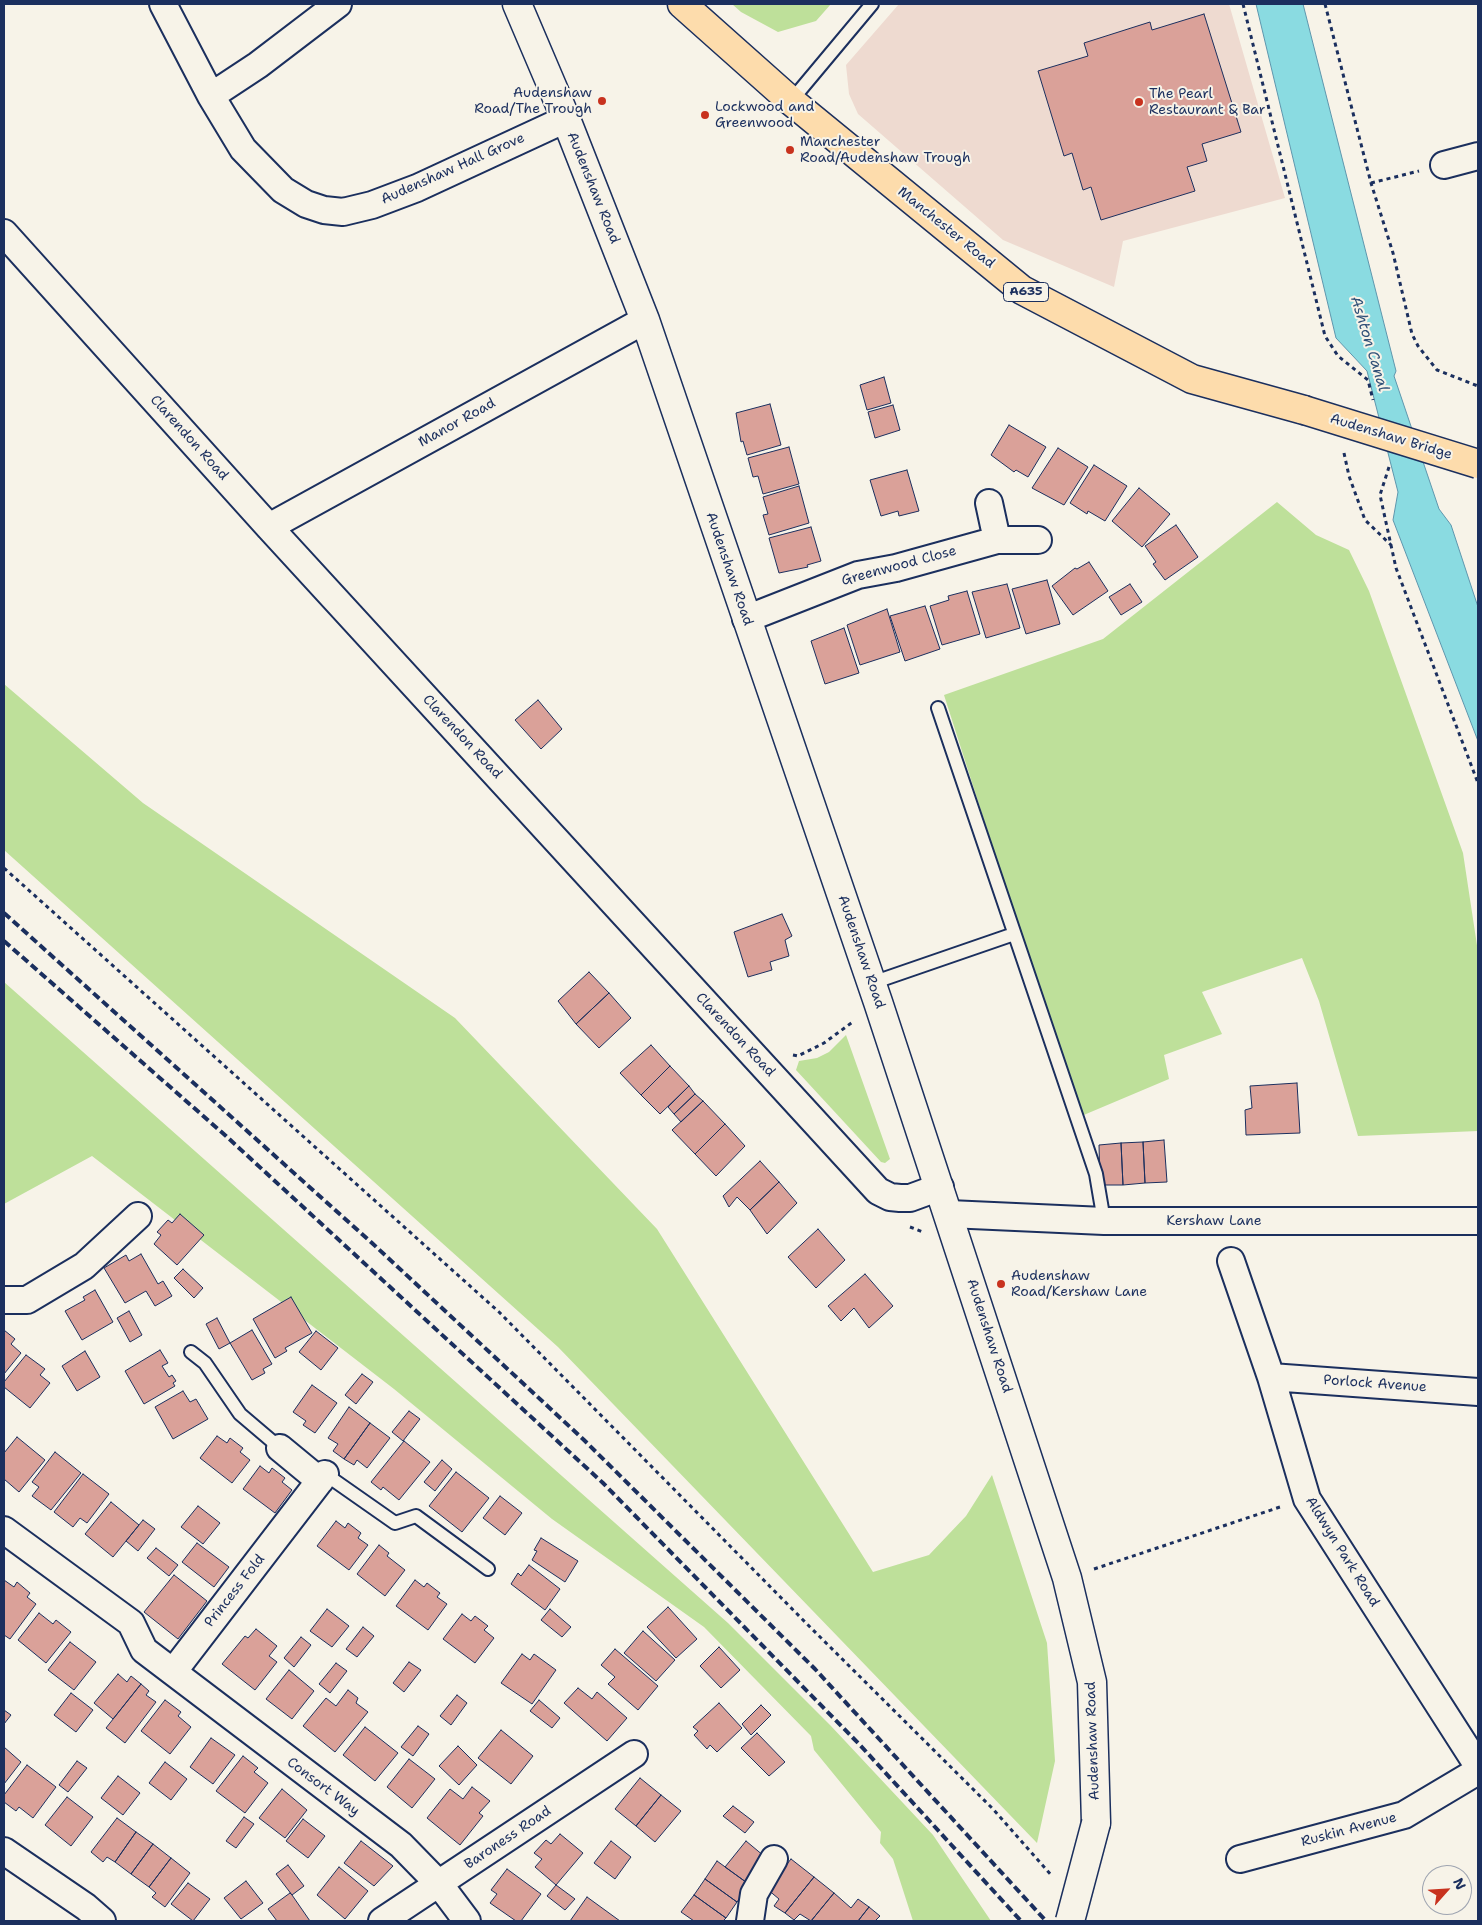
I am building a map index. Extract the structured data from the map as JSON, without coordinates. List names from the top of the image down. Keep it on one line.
{"streets":{"highway":["Manchester Road","A635","Audenshaw Bridge"],"main road":["Audenshaw Road"],"street":["Audenshaw Hall Grove","Manor Road","Clarendon Road","Greenwood Close","Kershaw Lane","Porlock Avenue","Aldwyn Park Road","Princess Fold","Consort Way","Ruskin Avenue","Baroness Road"]},"crossings":[["Audenshaw Hall Grove","Audenshaw Road"],["Audenshaw Road","Manor Road"],["Audenshaw Road","Clarendon Road"],["Audenshaw Road","Greenwood Close"],["Audenshaw Road","Kershaw Lane"],["Manchester Road","Audenshaw Bridge"],["Manor Road","Clarendon Road"],["Porlock Avenue","Aldwyn Park Road"],["Princess Fold","Consort Way"],["Consort Way","Baroness Road"]],"water":["Ashton Canal"],"places":["Audenshaw Road/The Trough","The Pearl Restaurant & Bar","Lockwood and Greenwood","Manchester Road/Audenshaw Trough","Audenshaw Road/Kershaw Lane"],"north":"top right"}
